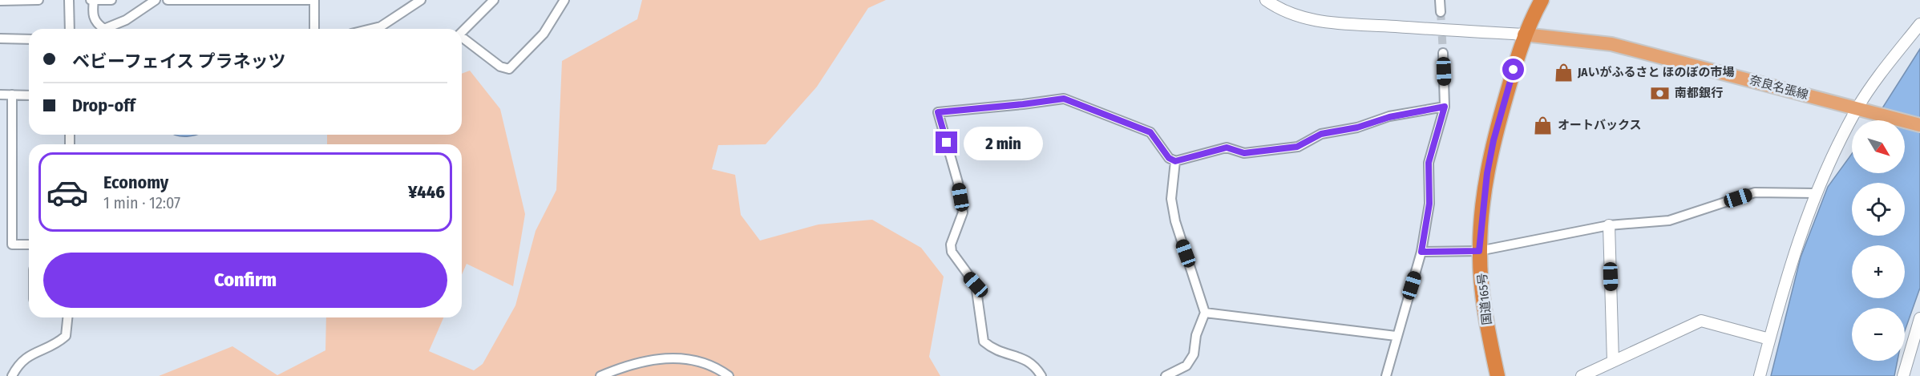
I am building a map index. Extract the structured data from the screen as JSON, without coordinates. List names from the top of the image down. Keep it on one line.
{"streets":{"highway":["国道165号"],"main road":["奈良名張線"]},"crossings":[["奈良名張線","国道165号"]],"places":{"shop":["JAいがふるさと ほのぼの市場","オートバックス"],"bank":["南都銀行"]},"north":"bottom right","page":{"banner":["ベビーフェイス プラネッツ","Drop-off"],"map_buttons":["+","−"],"bubble":"2 min","list":[{"name":"Economy","note":"1 min · 12:07","value":"¥446"}],"buttons":"Confirm"}}
